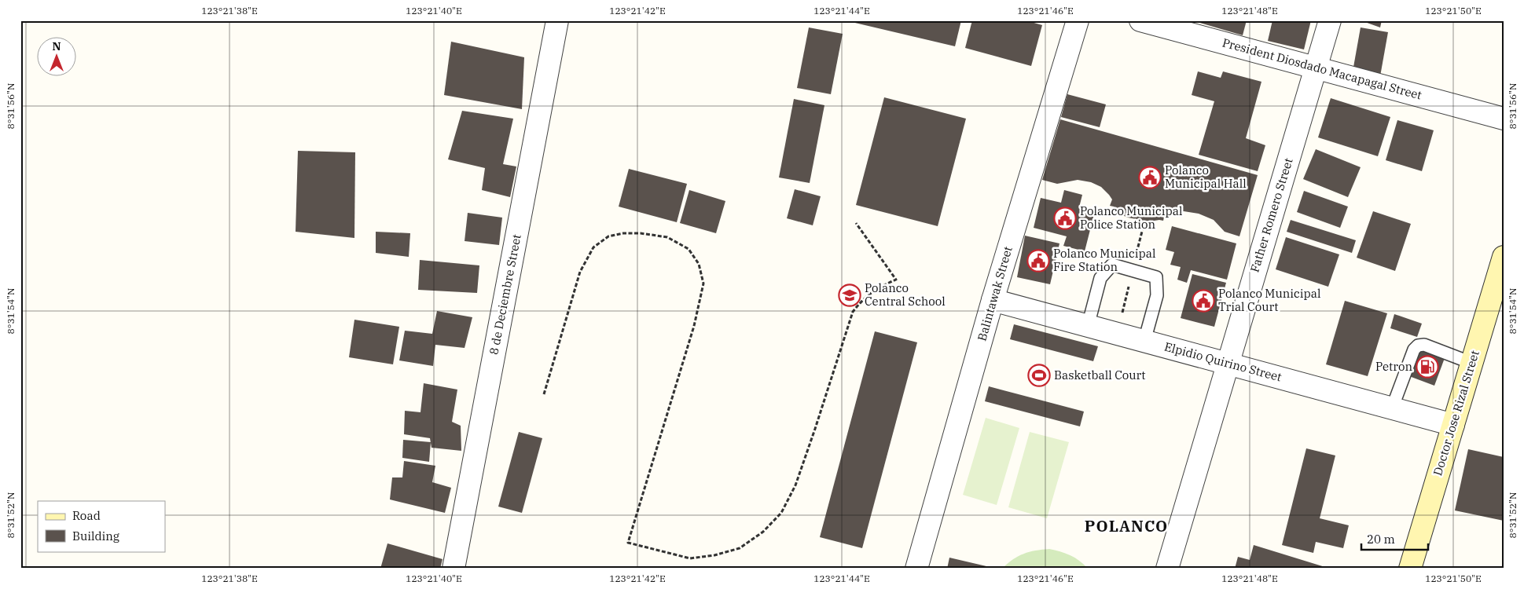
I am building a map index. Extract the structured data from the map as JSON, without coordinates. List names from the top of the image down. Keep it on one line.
{"streets":{"main road":["Doctor Jose Rizal Street"],"street":["President Diosdado Macapagal Street","Father Romero Street","Balintawak Street","8 de Deciembre Street","Elpidio Quirino Street"]},"crossings":[["President Diosdado Macapagal Street","Father Romero Street"],["Father Romero Street","Elpidio Quirino Street"],["Balintawak Street","Elpidio Quirino Street"],["Elpidio Quirino Street","Doctor Jose Rizal Street"]],"districts":["POLANCO"],"places":{"public building":["Polanco Municipal Hall","Polanco Municipal Police Station","Polanco Municipal Fire Station","Polanco Municipal Trial Court"],"school or university":["Polanco Central School"],"fuel station":["Petron"],"sports":["Basketball Court"]},"legend":["Road","Building"],"scale_bar":"20 m","north":"top","coordinates":["123°21'38\"E","123°21'40\"E","123°21'42\"E","123°21'44\"E","123°21'46\"E","123°21'48\"E","123°21'50\"E","8°31'56\"N","8°31'54\"N","8°31'52\"N"]}
